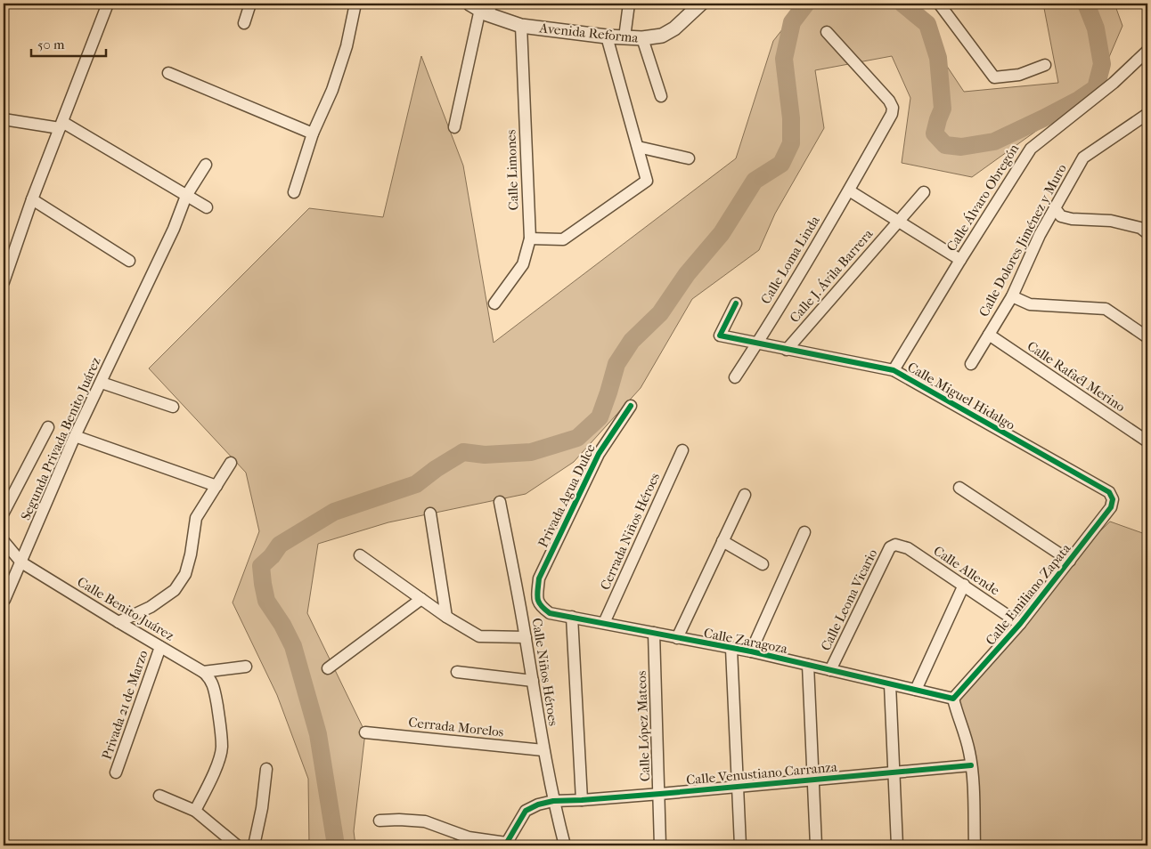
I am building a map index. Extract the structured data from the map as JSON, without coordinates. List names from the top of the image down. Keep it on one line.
{"streets":{"street":["Avenida Reforma","Calle Limones","Calle Álvaro Obregón","Calle Dolores Jiménez y Muro","Calle Loma Linda","Calle J. Ávila Barrera","Calle Rafaél Merino","Calle Miguel Hidalgo","Segunda Privada Benito Juárez","Privada Agua Dulce","Cerrada Niños Héroes","Calle Allende","Calle Emiliano Zapata","Calle Leona Vicario","Calle Benito Juárez","Calle Zaragoza","Calle Niños Héroes","Privada 21 de Marzo","Calle López Mateos","Cerrada Morelos","Calle Venustiano Carranza"]},"crossings":[["Avenida Reforma","Calle Limones"],["Calle Álvaro Obregón","Calle Miguel Hidalgo"],["Calle Dolores Jiménez y Muro","Calle Rafaél Merino"],["Calle Loma Linda","Calle Miguel Hidalgo"],["Calle J. Ávila Barrera","Calle Miguel Hidalgo"],["Calle Miguel Hidalgo","Calle Emiliano Zapata"],["Segunda Privada Benito Juárez","Calle Benito Juárez"],["Privada Agua Dulce","Calle Zaragoza"],["Cerrada Niños Héroes","Calle Zaragoza"],["Calle Allende","Calle Emiliano Zapata"],["Calle Allende","Calle Leona Vicario"],["Calle Emiliano Zapata","Calle Zaragoza"],["Calle Leona Vicario","Calle Zaragoza"],["Calle Benito Juárez","Privada 21 de Marzo"],["Calle Zaragoza","Calle López Mateos"],["Calle Niños Héroes","Cerrada Morelos"],["Calle Niños Héroes","Calle Venustiano Carranza"],["Calle López Mateos","Calle Venustiano Carranza"]],"scale_bar":"50 m"}
